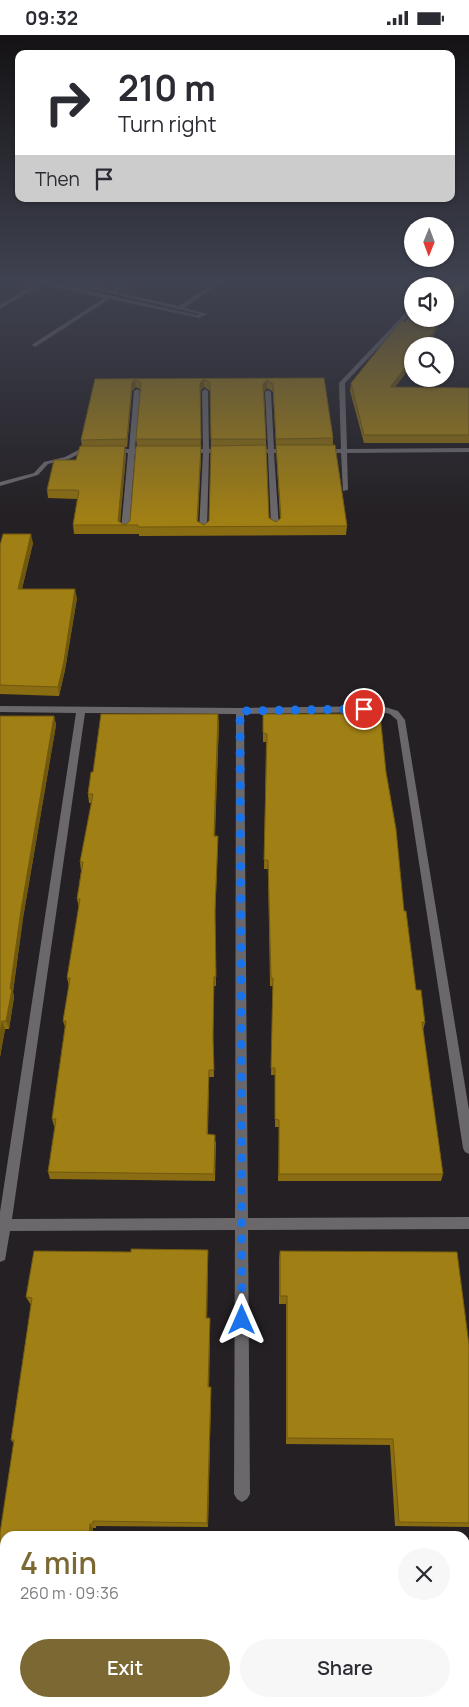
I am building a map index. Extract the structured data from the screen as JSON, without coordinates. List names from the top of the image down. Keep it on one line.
{"north":"bottom","page":{"status":"09:32","turn":["210 m","Turn right"],"then":"Then","heading":["4 min","260 m · 09:36"],"buttons":["Exit","Share"]}}
